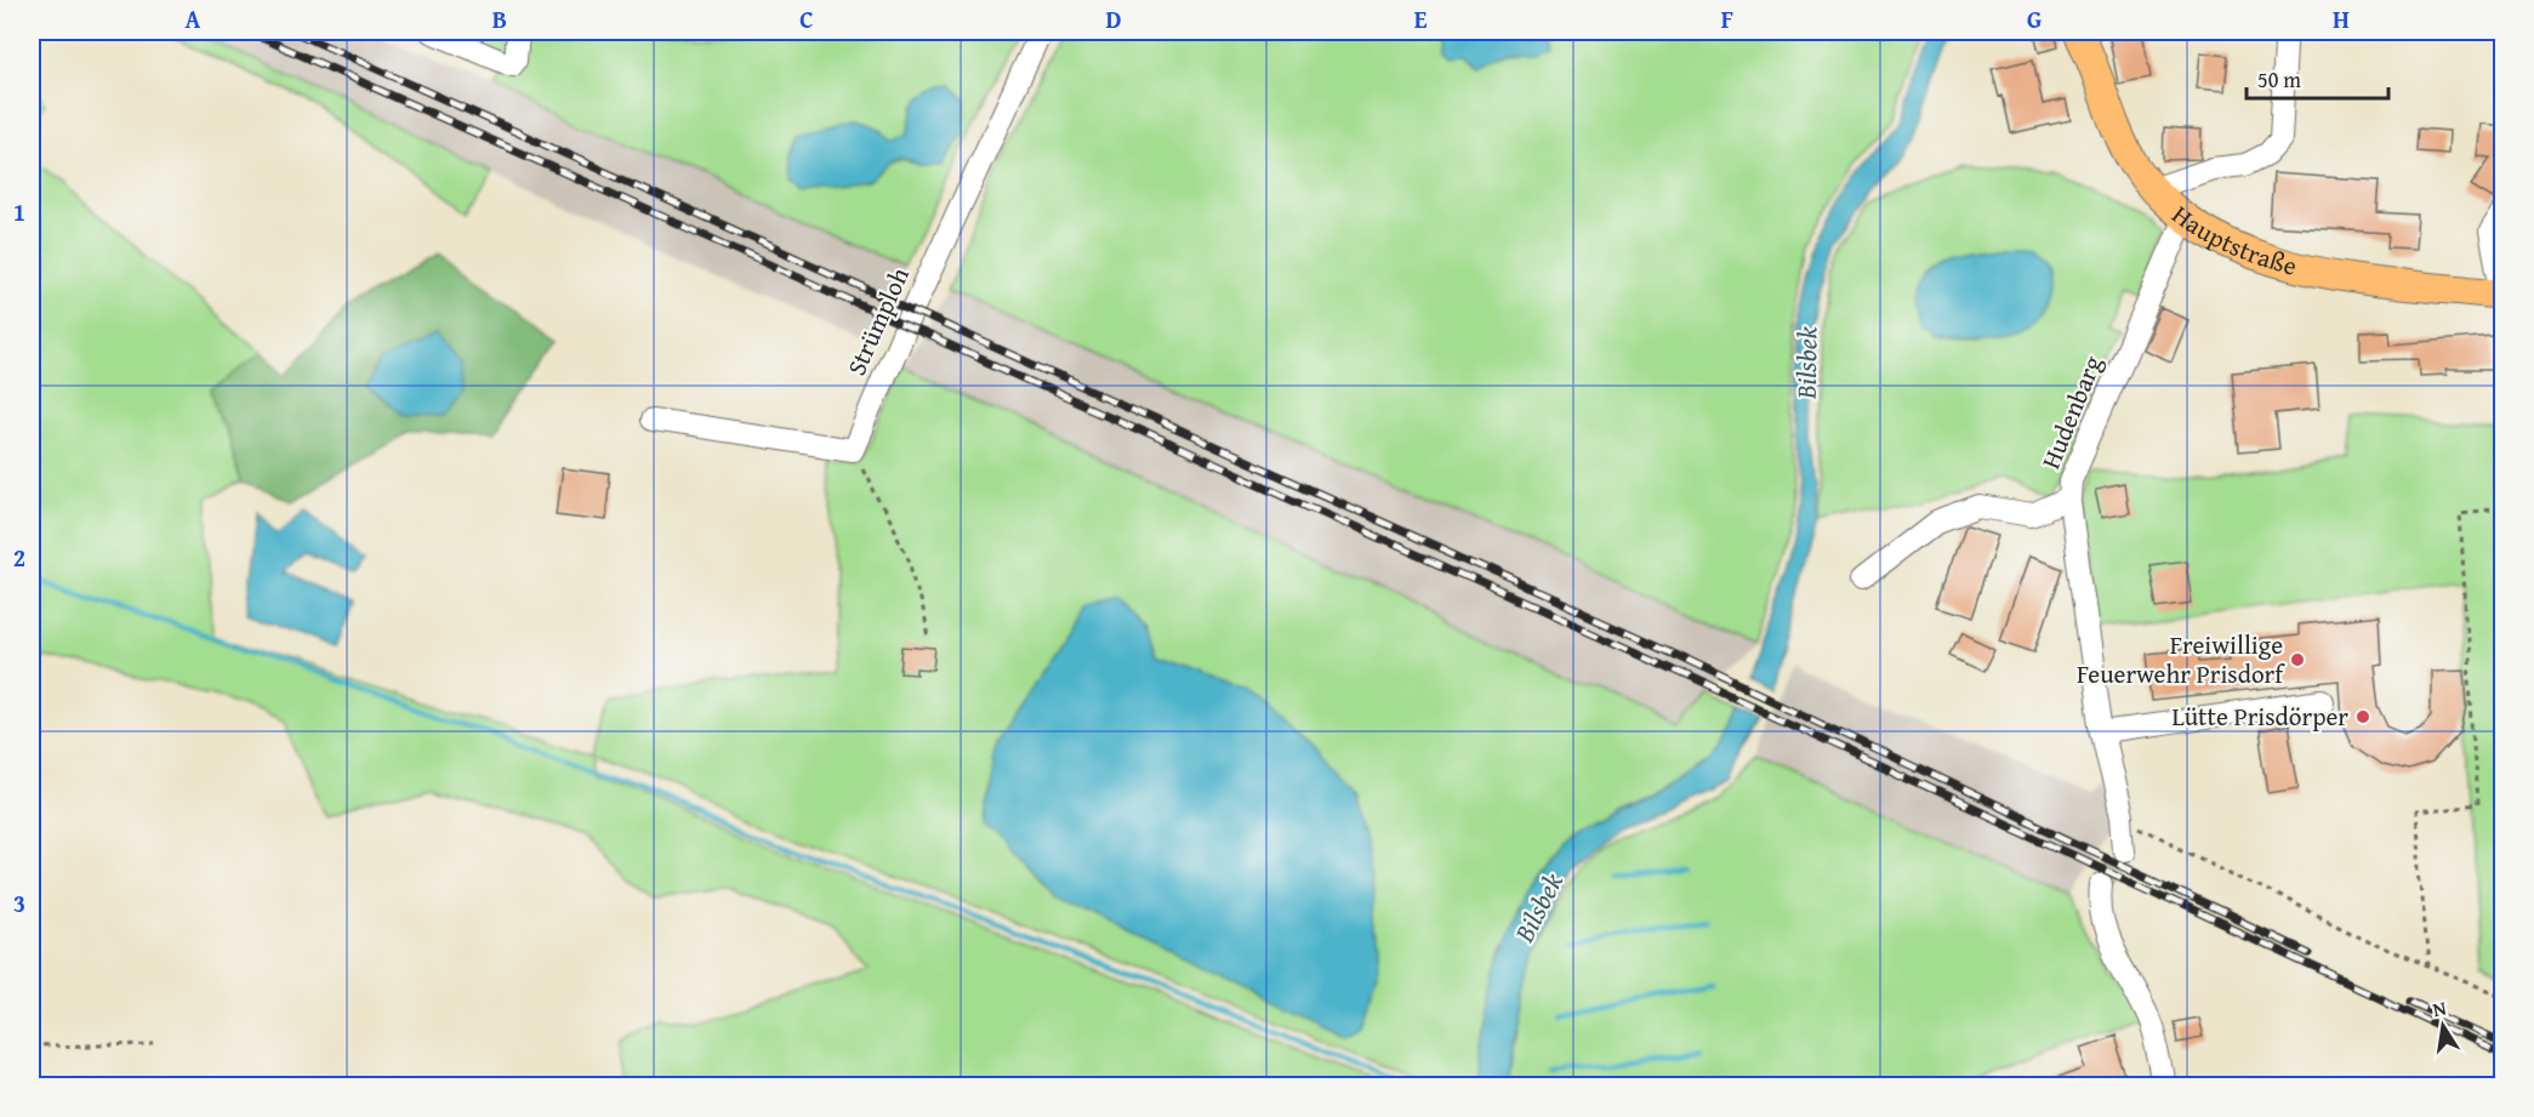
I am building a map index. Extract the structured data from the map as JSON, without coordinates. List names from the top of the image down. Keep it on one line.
{"streets":{"main road":["Hauptstraße"],"street":["Strümploh","Hudenbarg"]},"crossings":[["Hauptstraße","Hudenbarg"]],"water":["Bilsbek"],"places":["Freiwillige Feuerwehr Prisdorf","Lütte Prisdörper"],"scale_bar":"50 m","north":"top","grid":{"columns":["A","B","C","D","E","F","G","H"],"rows":["1","2","3"]}}
